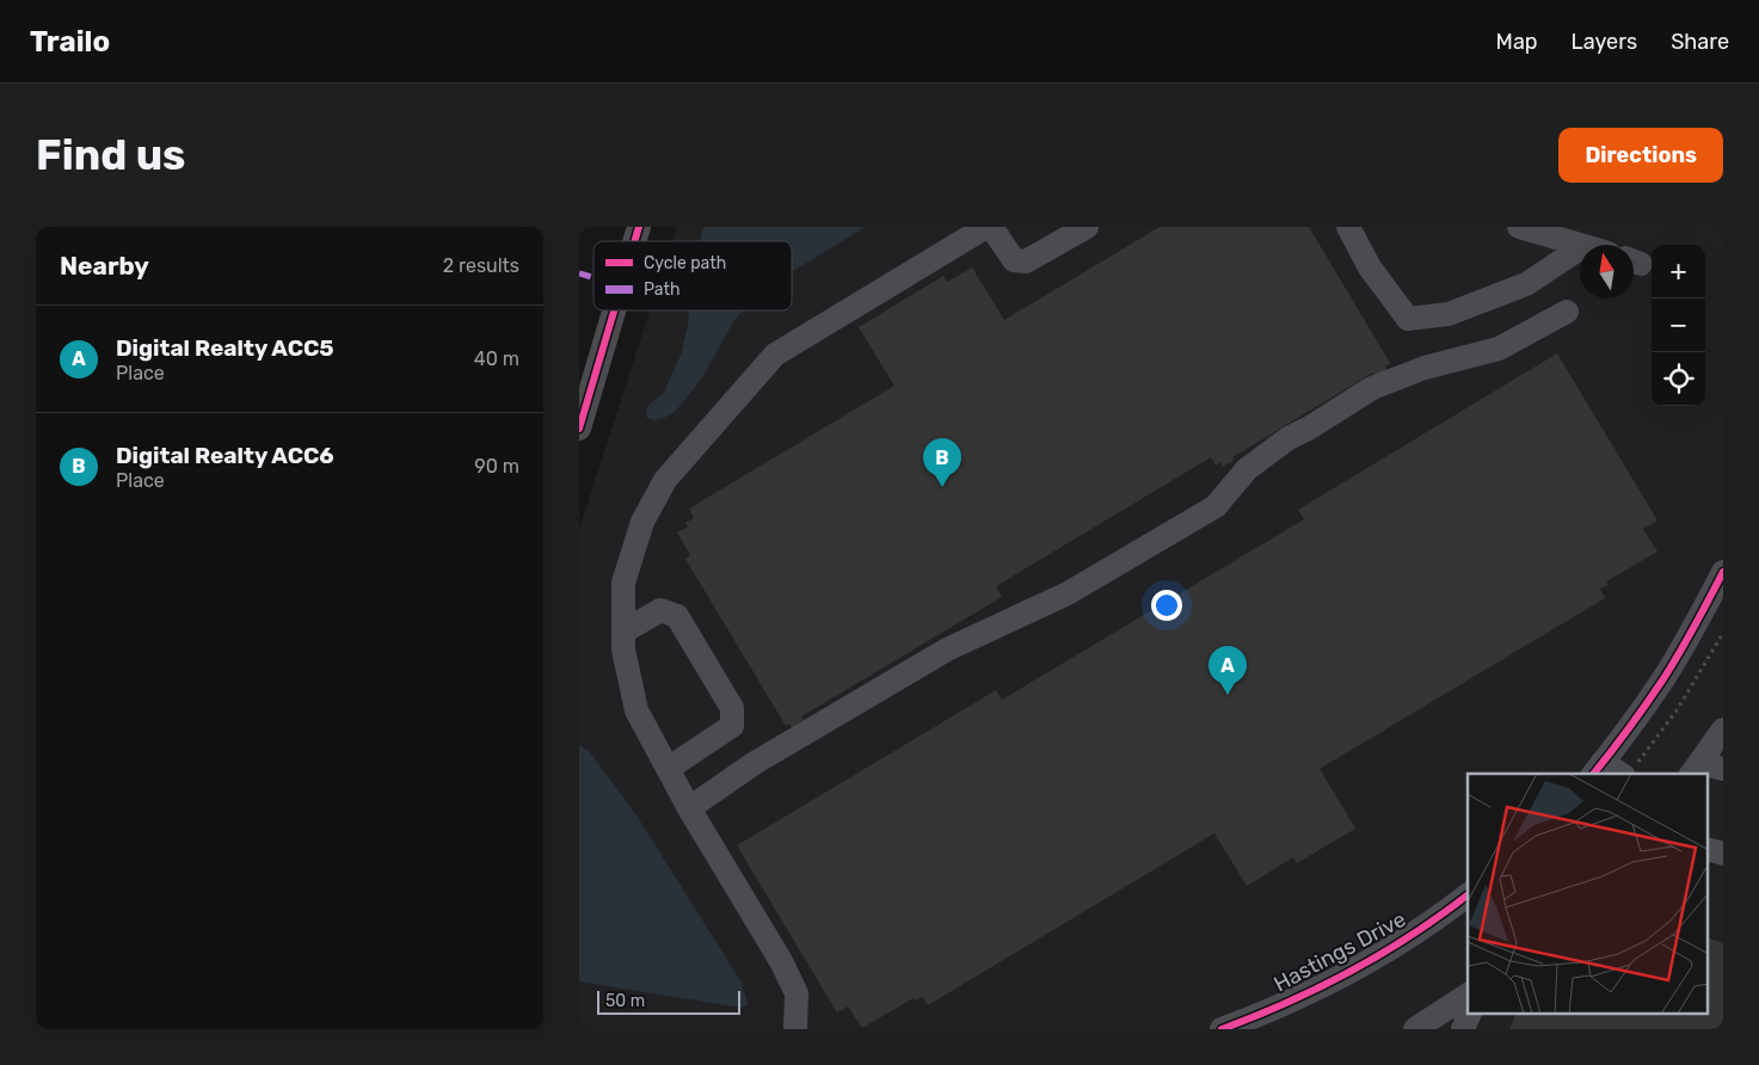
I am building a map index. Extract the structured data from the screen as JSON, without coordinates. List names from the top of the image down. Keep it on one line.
{"streets":{"street":["Hastings Drive"]},"legend":["Cycle path","Path"],"scale_bar":"50 m","north":"top","page":{"header":"Trailo","nav":["Map","Layers","Share"],"buttons":"Directions","title":"Find us","heading":["Nearby","2 results"],"map_buttons":["+","−"],"list":[{"mark":"A","name":"Digital Realty ACC5","note":"Place","value":"40 m"},{"mark":"B","name":"Digital Realty ACC6","note":"Place","value":"90 m"}],"pins":["B","A"],"scale":"50 m"}}
